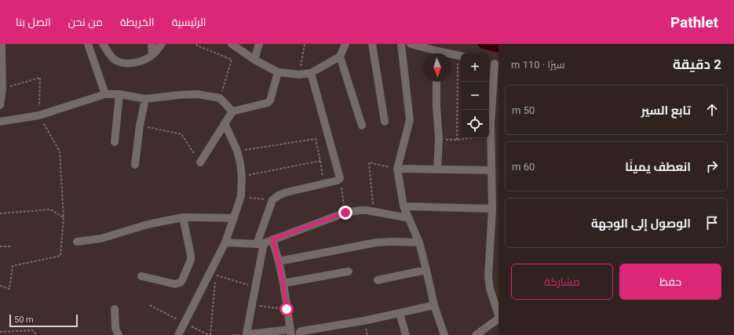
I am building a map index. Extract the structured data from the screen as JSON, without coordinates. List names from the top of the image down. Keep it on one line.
{"scale_bar":"50 m","north":"bottom","page":{"header":"Pathlet","nav":["الرئيسية","الخريطة","من نحن","اتصل بنا"],"heading":["2 دقيقة","سيرًا · 110 m"],"map_buttons":["+","−"],"list":[["تابع السير","50 m"],["انعطف يمينًا","60 m"],"الوصول إلى الوجهة"],"buttons":["حفظ","مشاركة"],"scale":"50 m"}}
